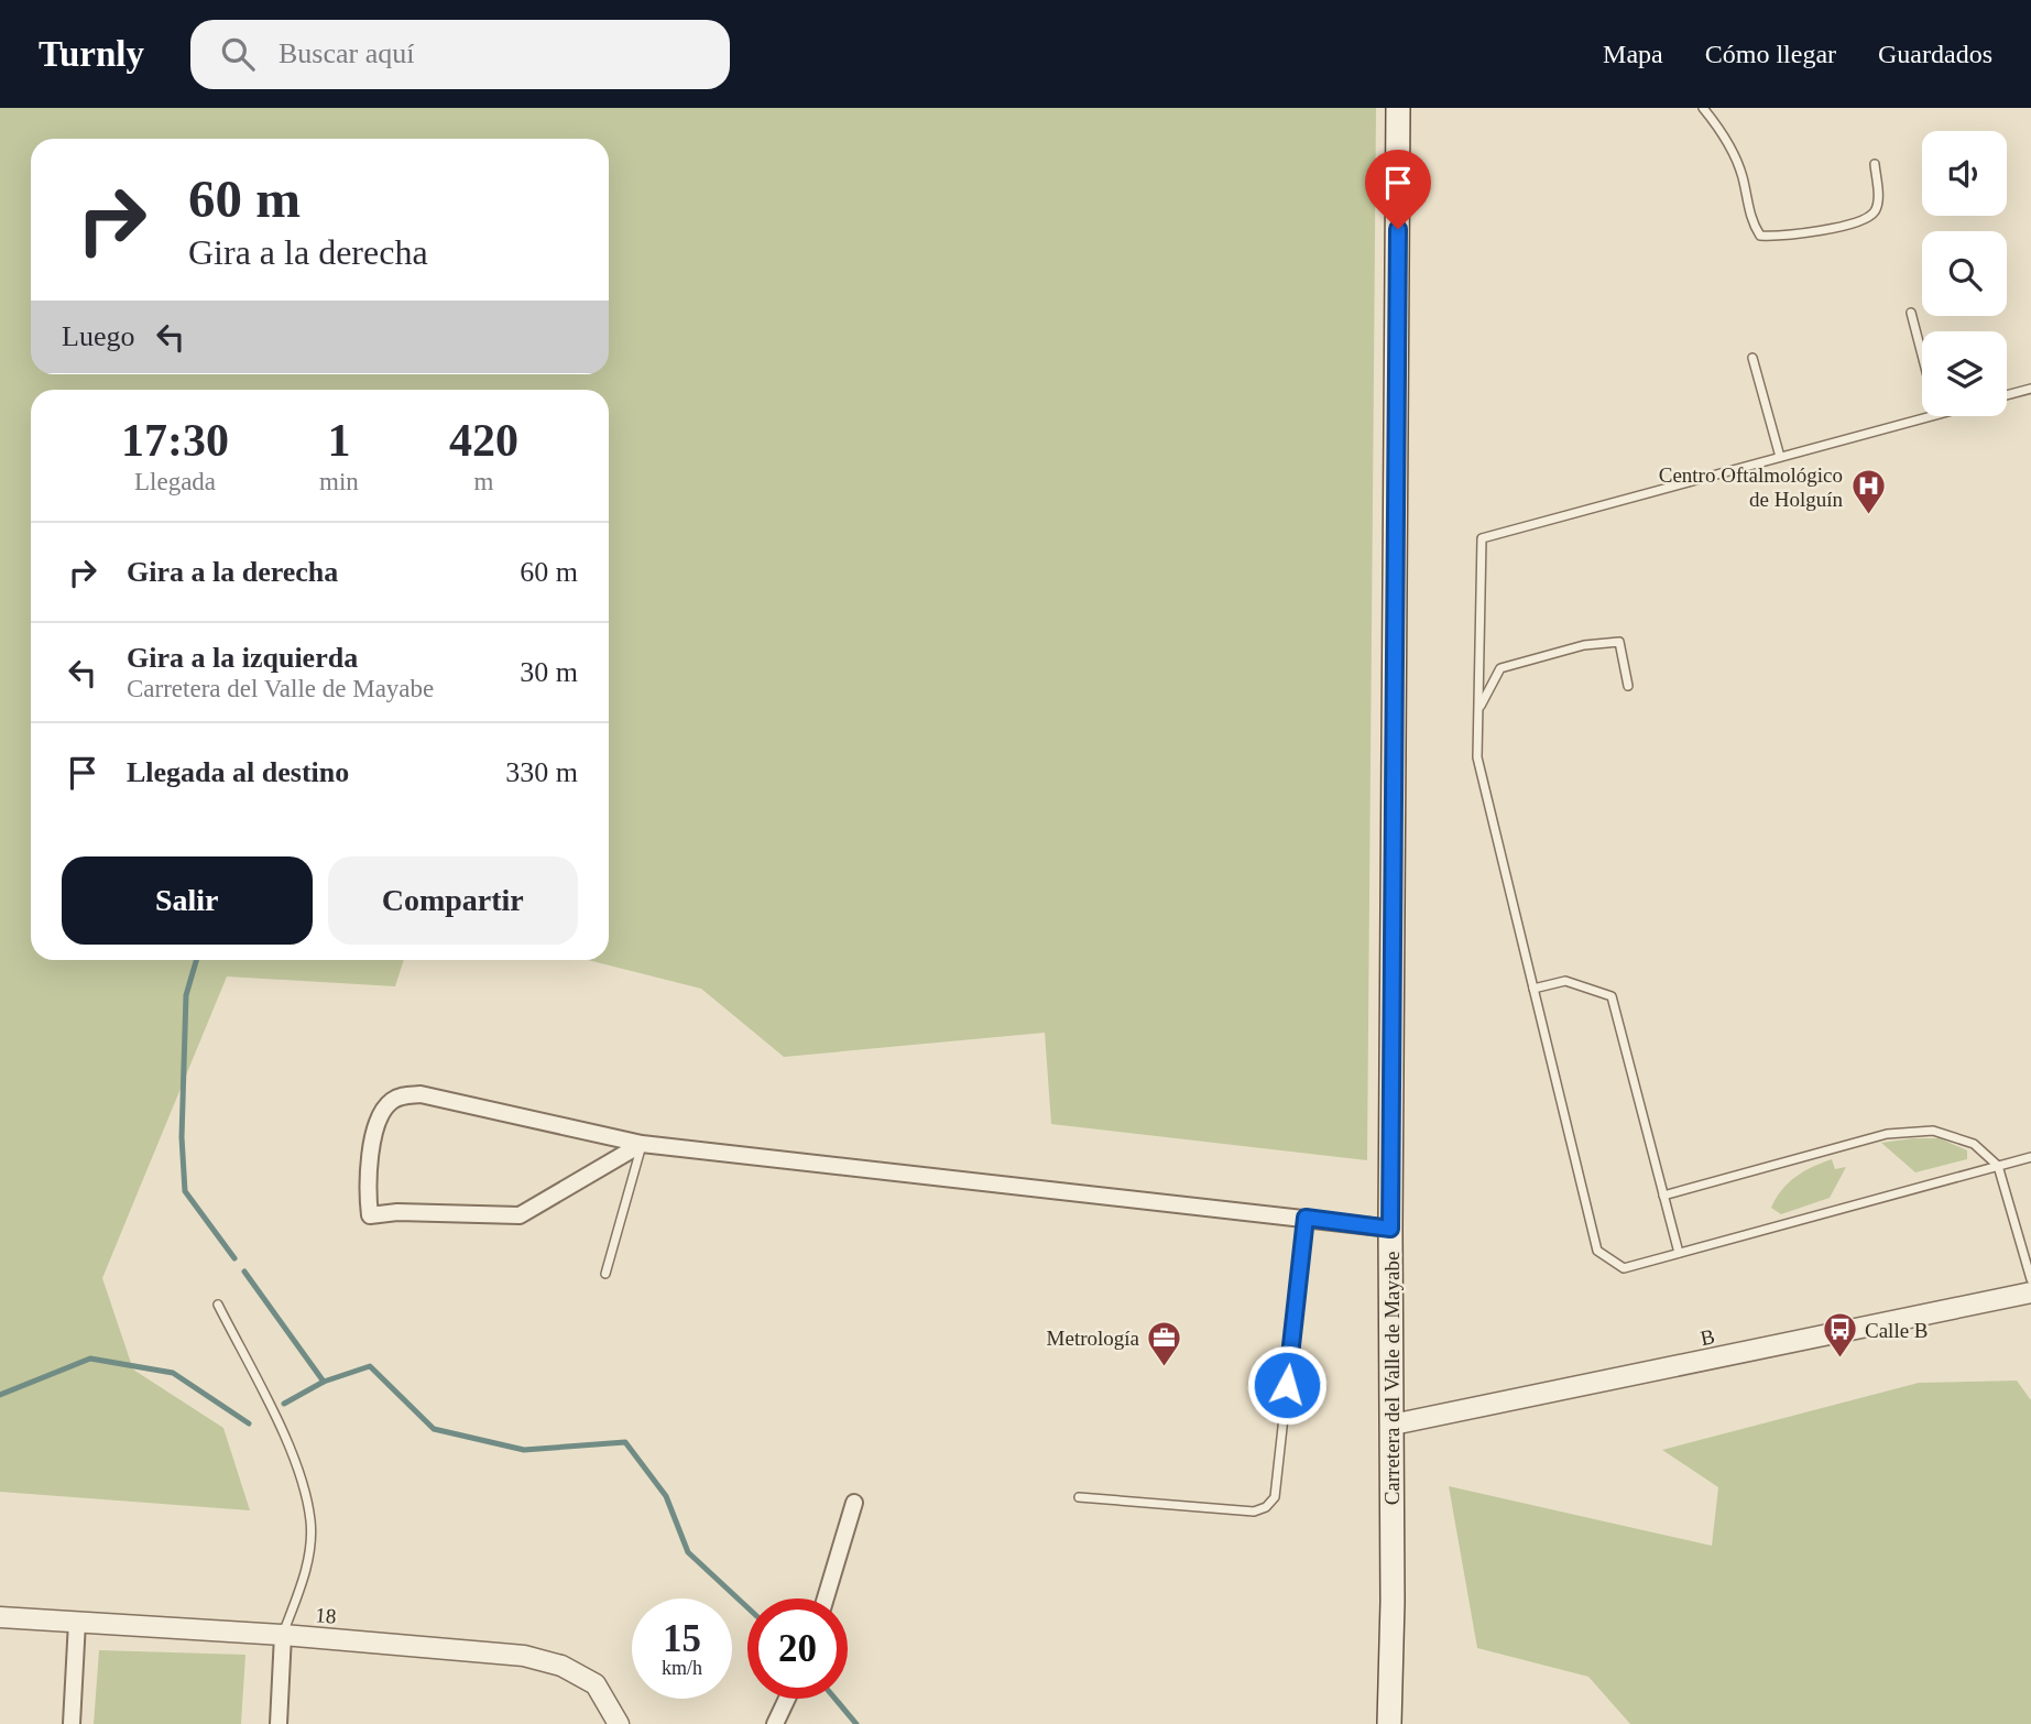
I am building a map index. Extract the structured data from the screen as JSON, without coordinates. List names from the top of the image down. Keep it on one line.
{"streets":{"main road":["Carretera del Valle de Mayabe"],"street":["B","18"]},"crossings":[["B","Carretera del Valle de Mayabe"]],"places":{"hospital":["Centro Oftalmológico de Holguín"],"bus stop":["Calle B"],"office":["Metrología"]},"page":{"header":"Turnly","search":"Buscar aquí","nav":["Mapa","Cómo llegar","Guardados"],"turn":["60 m","Gira a la derecha"],"then":"Luego","eta":["17:30","Llegada","1","min","420","m"],"list":[{"name":"Gira a la derecha","value":"60 m"},{"name":"Gira a la izquierda","note":"Carretera del Valle de Mayabe","value":"30 m"},{"name":"Llegada al destino","value":"330 m"}],"buttons":["Salir","Compartir"],"speed":"15 km/h","limit":"20"}}
